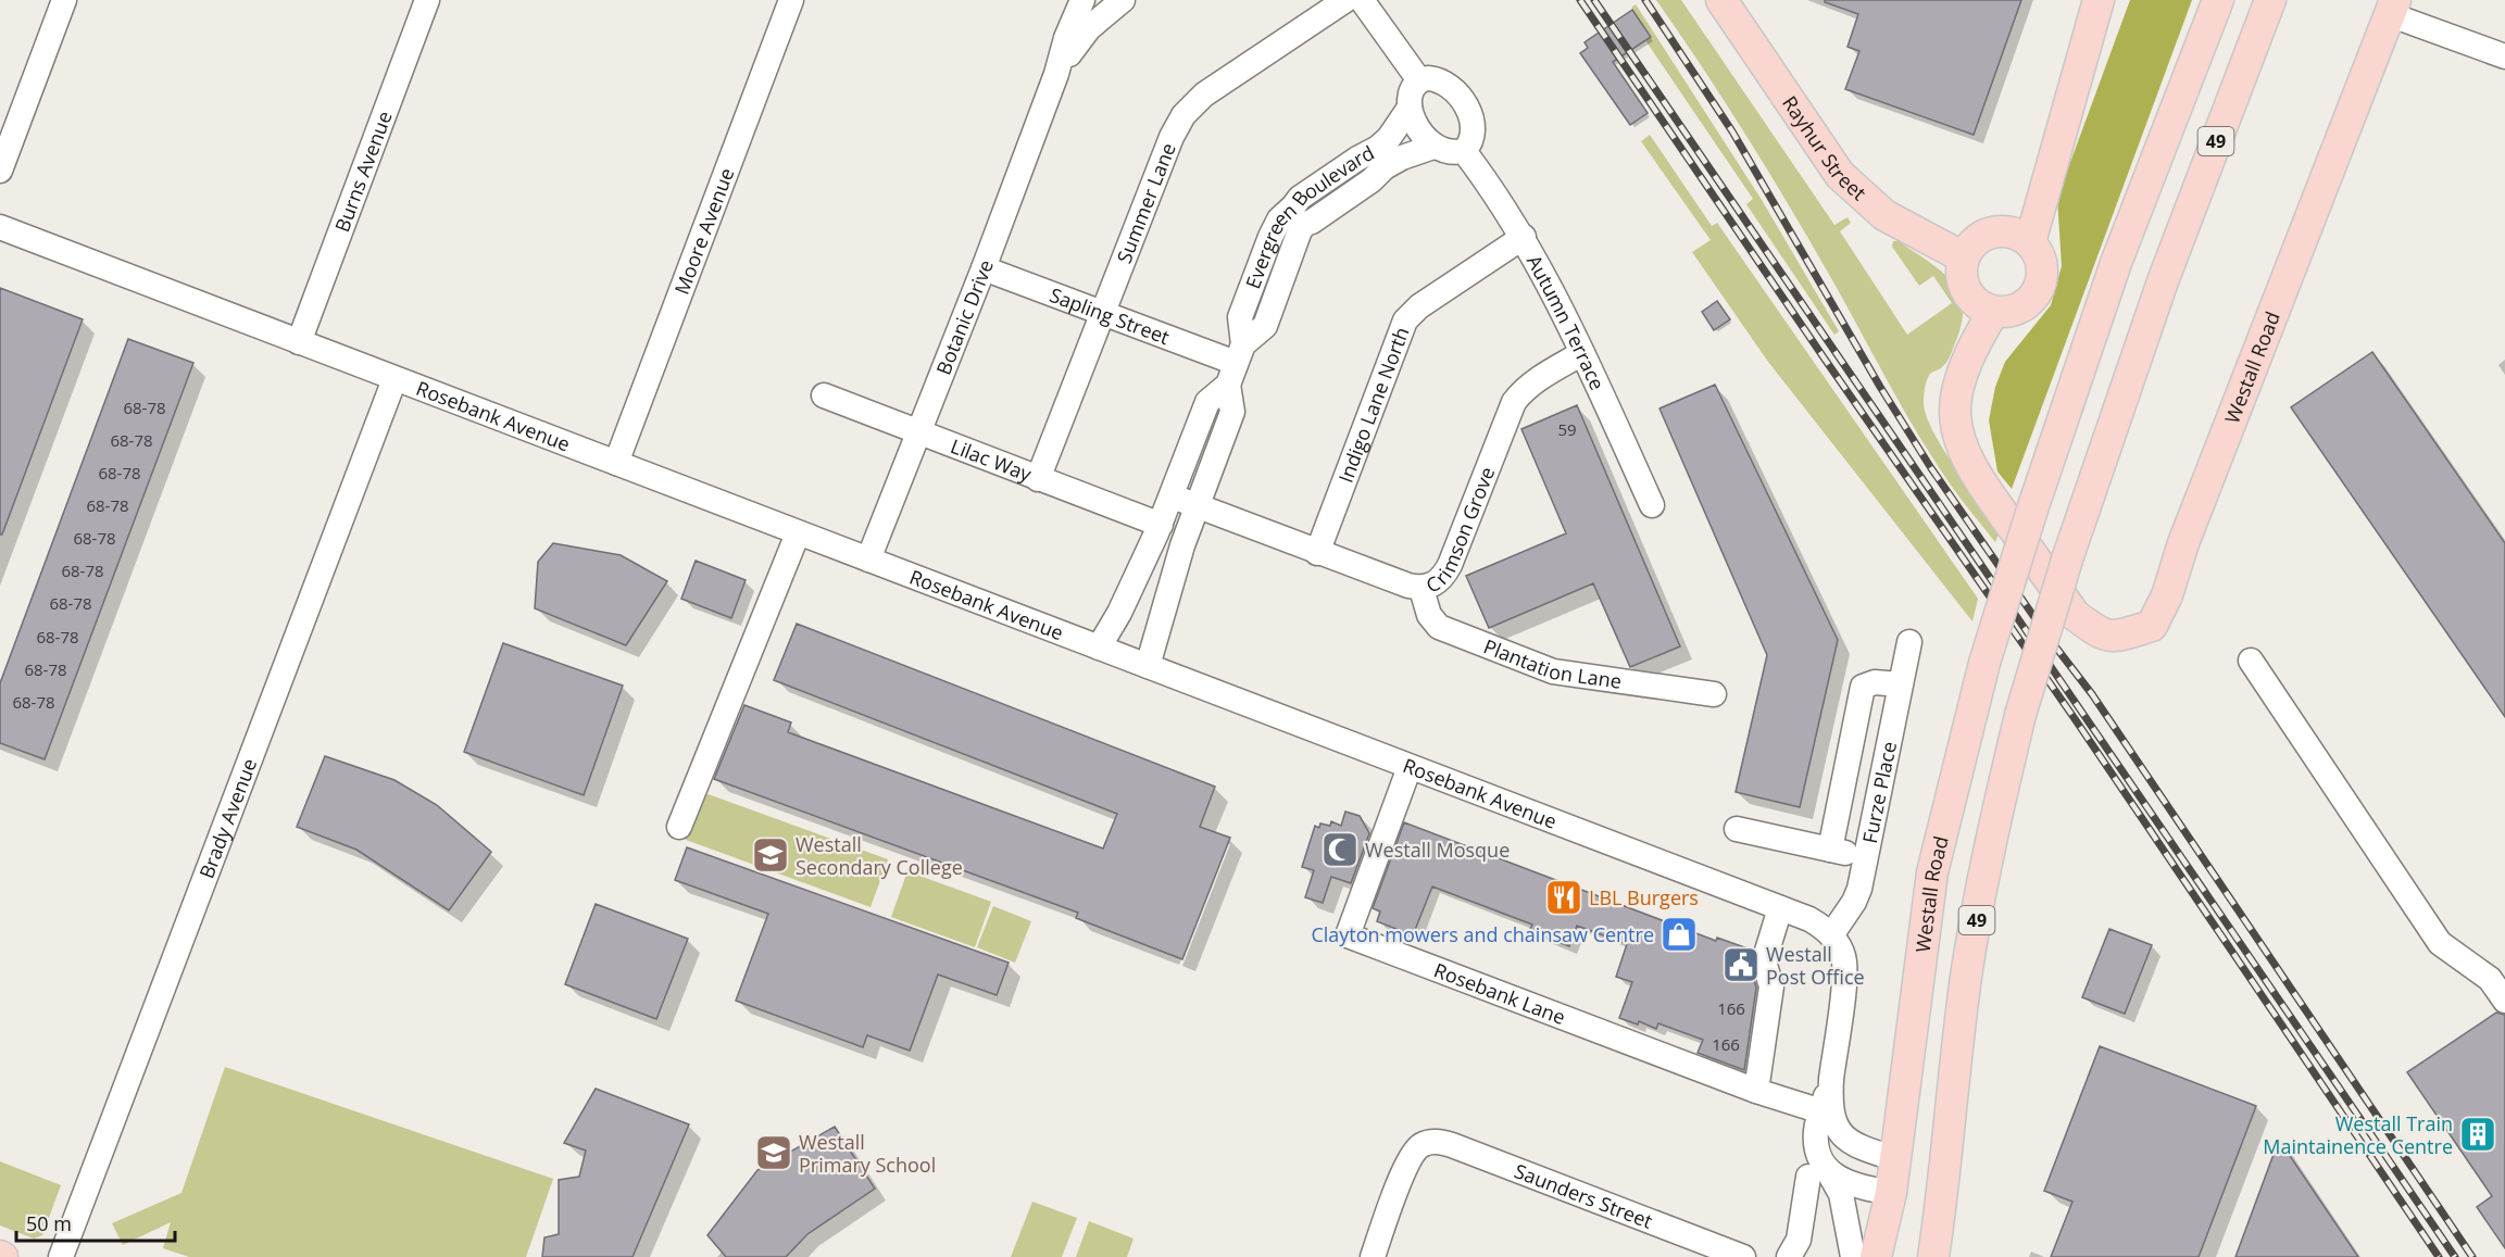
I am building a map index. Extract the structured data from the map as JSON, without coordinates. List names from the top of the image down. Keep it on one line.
{"streets":{"main road":["49","Rayhur Street","Westall Road"],"street":["Burns Avenue","Summer Lane","Evergreen Boulevard","Moore Avenue","Sapling Street","Botanic Drive","Autumn Terrace","Indigo Lane North","Rosebank Avenue","Lilac Way","Crimson Grove","Plantation Lane","Furze Place","Brady Avenue","Rosebank Lane","Saunders Street"]},"crossings":[["Rayhur Street","Westall Road"],["Burns Avenue","Rosebank Avenue"],["Summer Lane","Sapling Street"],["Summer Lane","Lilac Way"],["Evergreen Boulevard","Sapling Street"],["Evergreen Boulevard","Autumn Terrace"],["Evergreen Boulevard","Rosebank Avenue"],["Evergreen Boulevard","Lilac Way"],["Evergreen Boulevard","Crimson Grove"],["Moore Avenue","Rosebank Avenue"],["Sapling Street","Botanic Drive"],["Botanic Drive","Rosebank Avenue"],["Botanic Drive","Lilac Way"],["Autumn Terrace","Indigo Lane North"],["Autumn Terrace","Crimson Grove"],["Indigo Lane North","Crimson Grove"],["Rosebank Avenue","Furze Place"],["Rosebank Avenue","Brady Avenue"],["Rosebank Avenue","Rosebank Lane"],["Crimson Grove","Plantation Lane"]],"places":{"mosque":["Westall Mosque"],"school or university":["Westall Secondary College","Westall Primary School"],"restaurant":["LBL Burgers"],"shop":["Clayton mowers and chainsaw Centre"],"public building":["Westall Post Office"],"building":["Westall Train Maintainence Centre"]},"house_numbers":["68-78","59","68-78","68-78","68-78","68-78","68-78","68-78","68-78","68-78","68-78","166","166"],"scale_bar":"50 m"}
